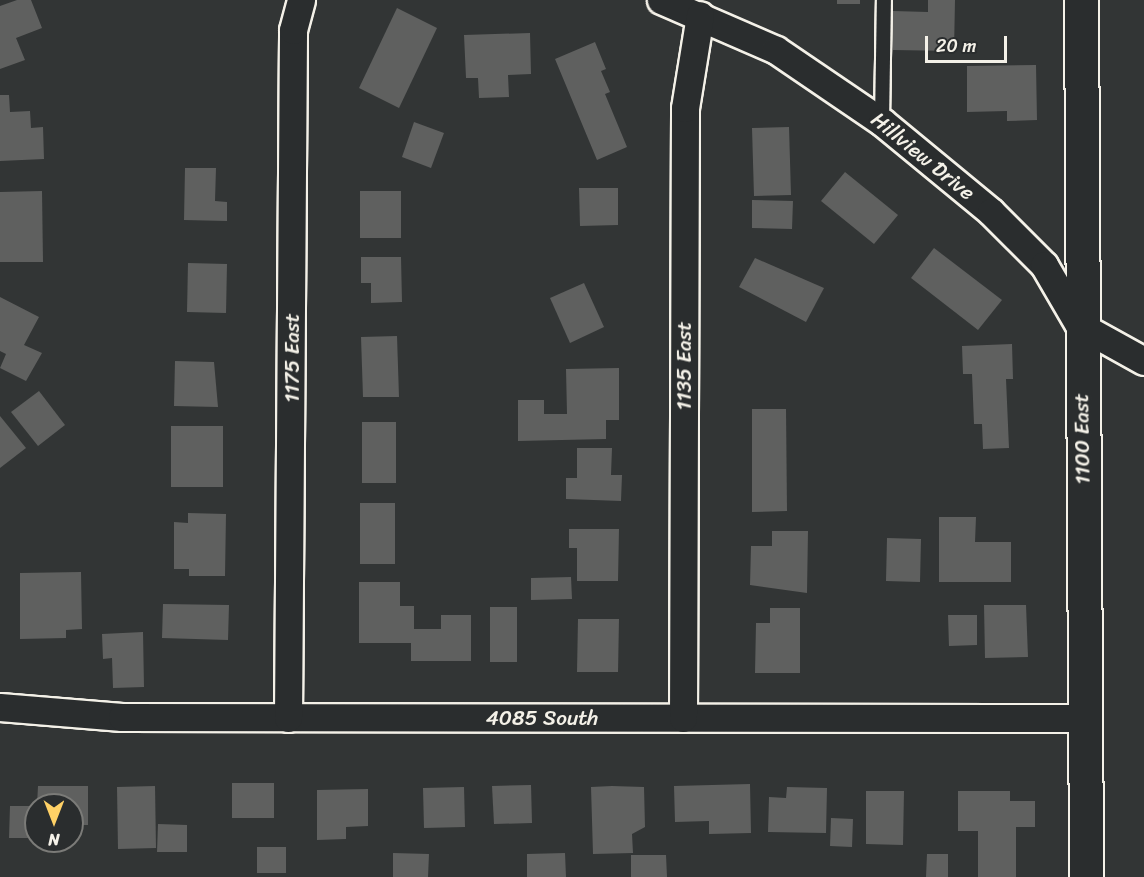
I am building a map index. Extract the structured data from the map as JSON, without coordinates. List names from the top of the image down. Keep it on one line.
{"streets":{"street":["Hillview Drive","1175 East","1135 East","1100 East","4085 South"]},"crossings":[["Hillview Drive","1135 East"],["Hillview Drive","1100 East"],["1175 East","4085 South"],["1135 East","4085 South"],["1100 East","4085 South"]],"scale_bar":"20 m","north":"bottom"}
